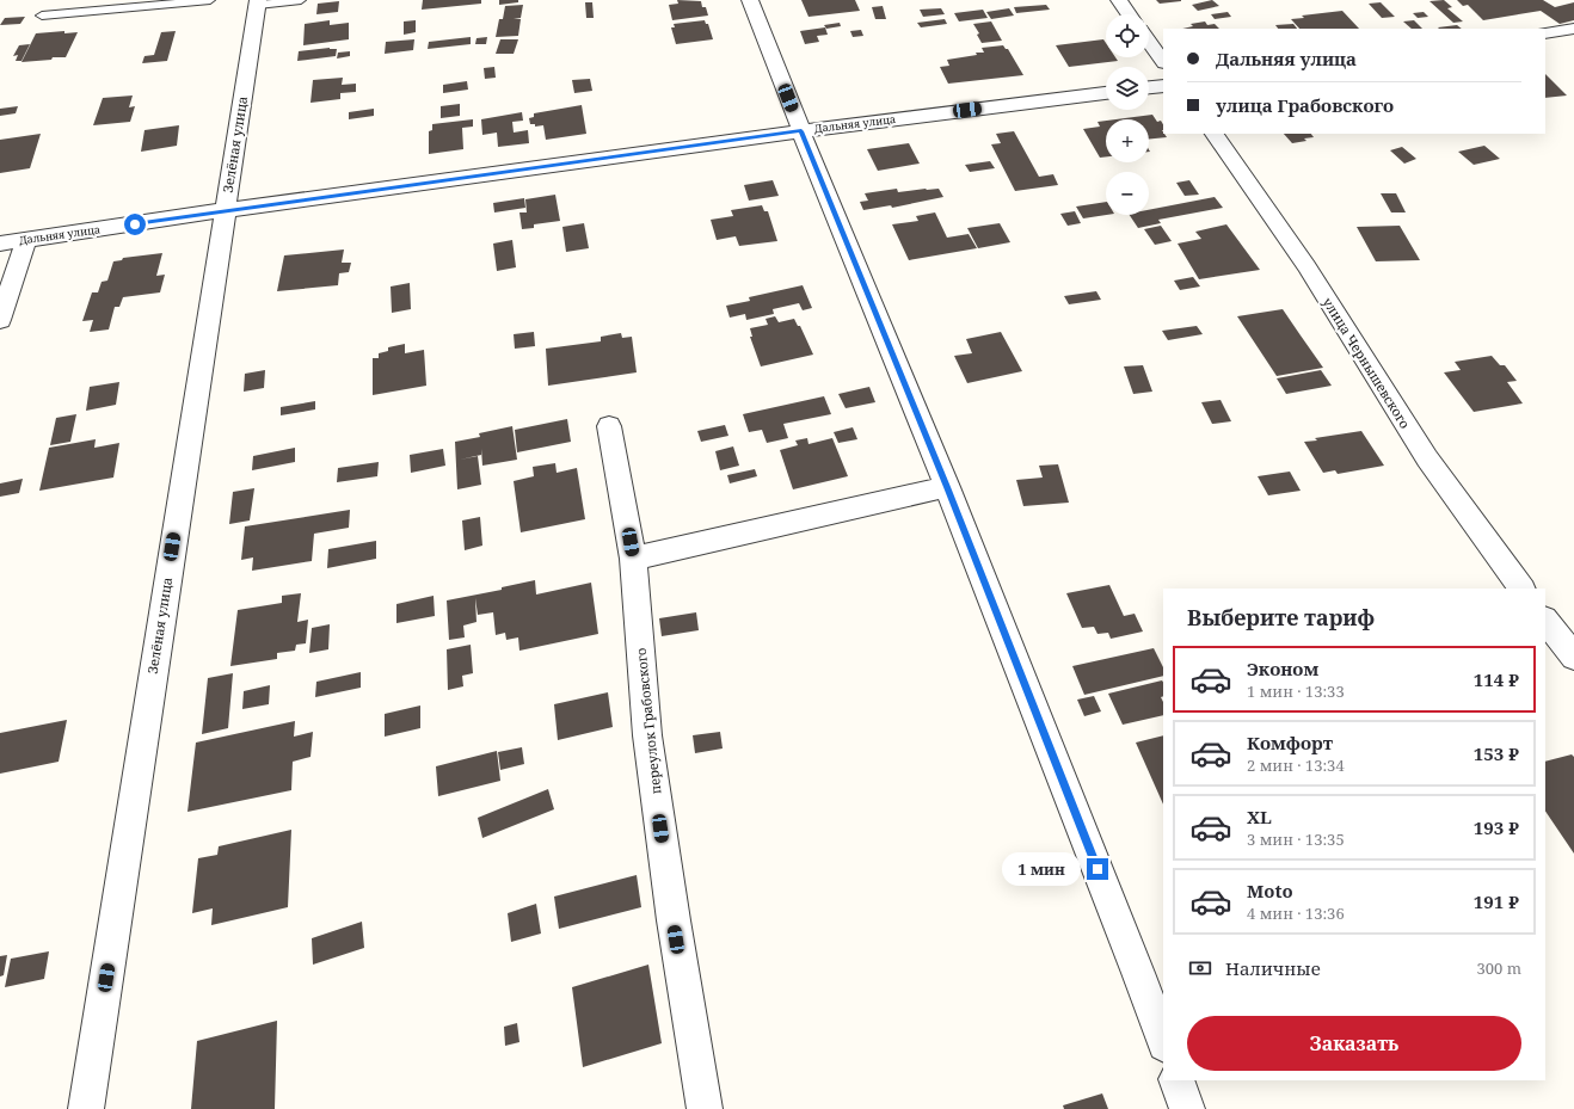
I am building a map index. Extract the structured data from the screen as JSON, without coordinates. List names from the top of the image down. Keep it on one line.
{"streets":{"street":["Дальняя улица","Зелёная улица","улица Чернышевского","переулок Грабовского"]},"crossings":[["Дальняя улица","Зелёная улица"]],"page":{"map_buttons":["+","−"],"banner":["Дальняя улица","улица Грабовского"],"heading":"Выберите тариф","list":[{"name":"Эконом","note":"1 мин · 13:33","value":"114 ₽"},{"name":"Комфорт","note":"2 мин · 13:34","value":"153 ₽"},{"name":"XL","note":"3 мин · 13:35","value":"193 ₽"},{"name":"Moto","note":"4 мин · 13:36","value":"191 ₽"}],"bubble":"1 мин","pay":["Наличные","300 m"],"buttons":"Заказать"}}
